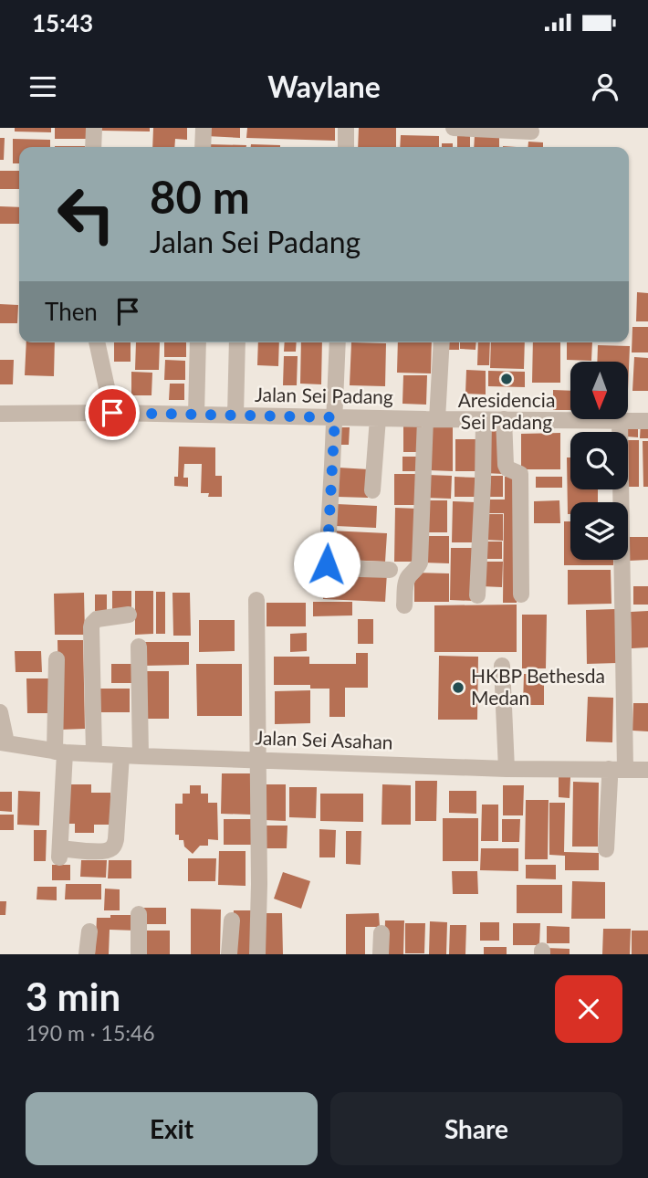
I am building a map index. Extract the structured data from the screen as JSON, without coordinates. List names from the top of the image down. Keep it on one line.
{"streets":{"street":["Jalan Sei Padang","Jalan Sei Asahan"]},"places":["Aresidencia Sei Padang","HKBP Bethesda Medan"],"north":"bottom","page":{"status":"15:43","header":"Waylane","turn":["80 m","Jalan Sei Padang"],"then":"Then","heading":["3 min","190 m · 15:46"],"buttons":["Exit","Share"]}}
